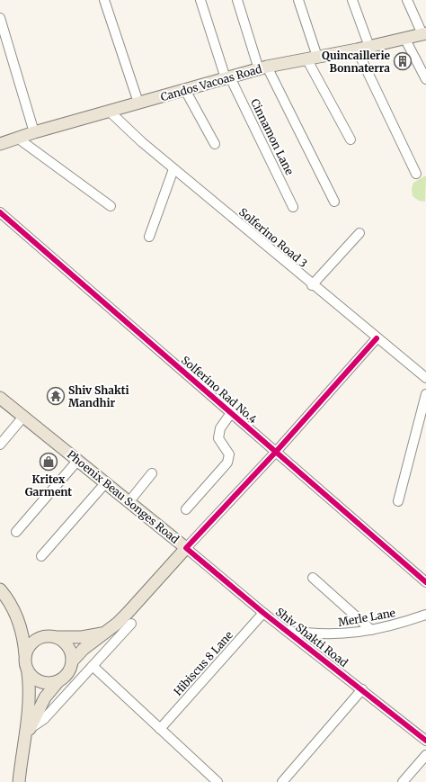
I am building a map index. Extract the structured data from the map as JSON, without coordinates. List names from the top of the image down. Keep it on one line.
{"streets":{"main road":["Candos Vacoas Road","Phoenix Beau Songes Road"],"street":["Cinnamon Lane","Solferino Road 3","Solferino Rad No.4","Merle Lane","Shiv Shakti Road","Hibiscus 8 Lane"]},"crossings":[["Candos Vacoas Road","Cinnamon Lane"],["Candos Vacoas Road","Solferino Road 3"],["Phoenix Beau Songes Road","Shiv Shakti Road"],["Merle Lane","Shiv Shakti Road"],["Shiv Shakti Road","Hibiscus 8 Lane"]],"places":{"building":["Quincaillerie Bonnaterra"],"temple":["Shiv Shakti Mandhir"],"shop":["Kritex Garment"]}}
